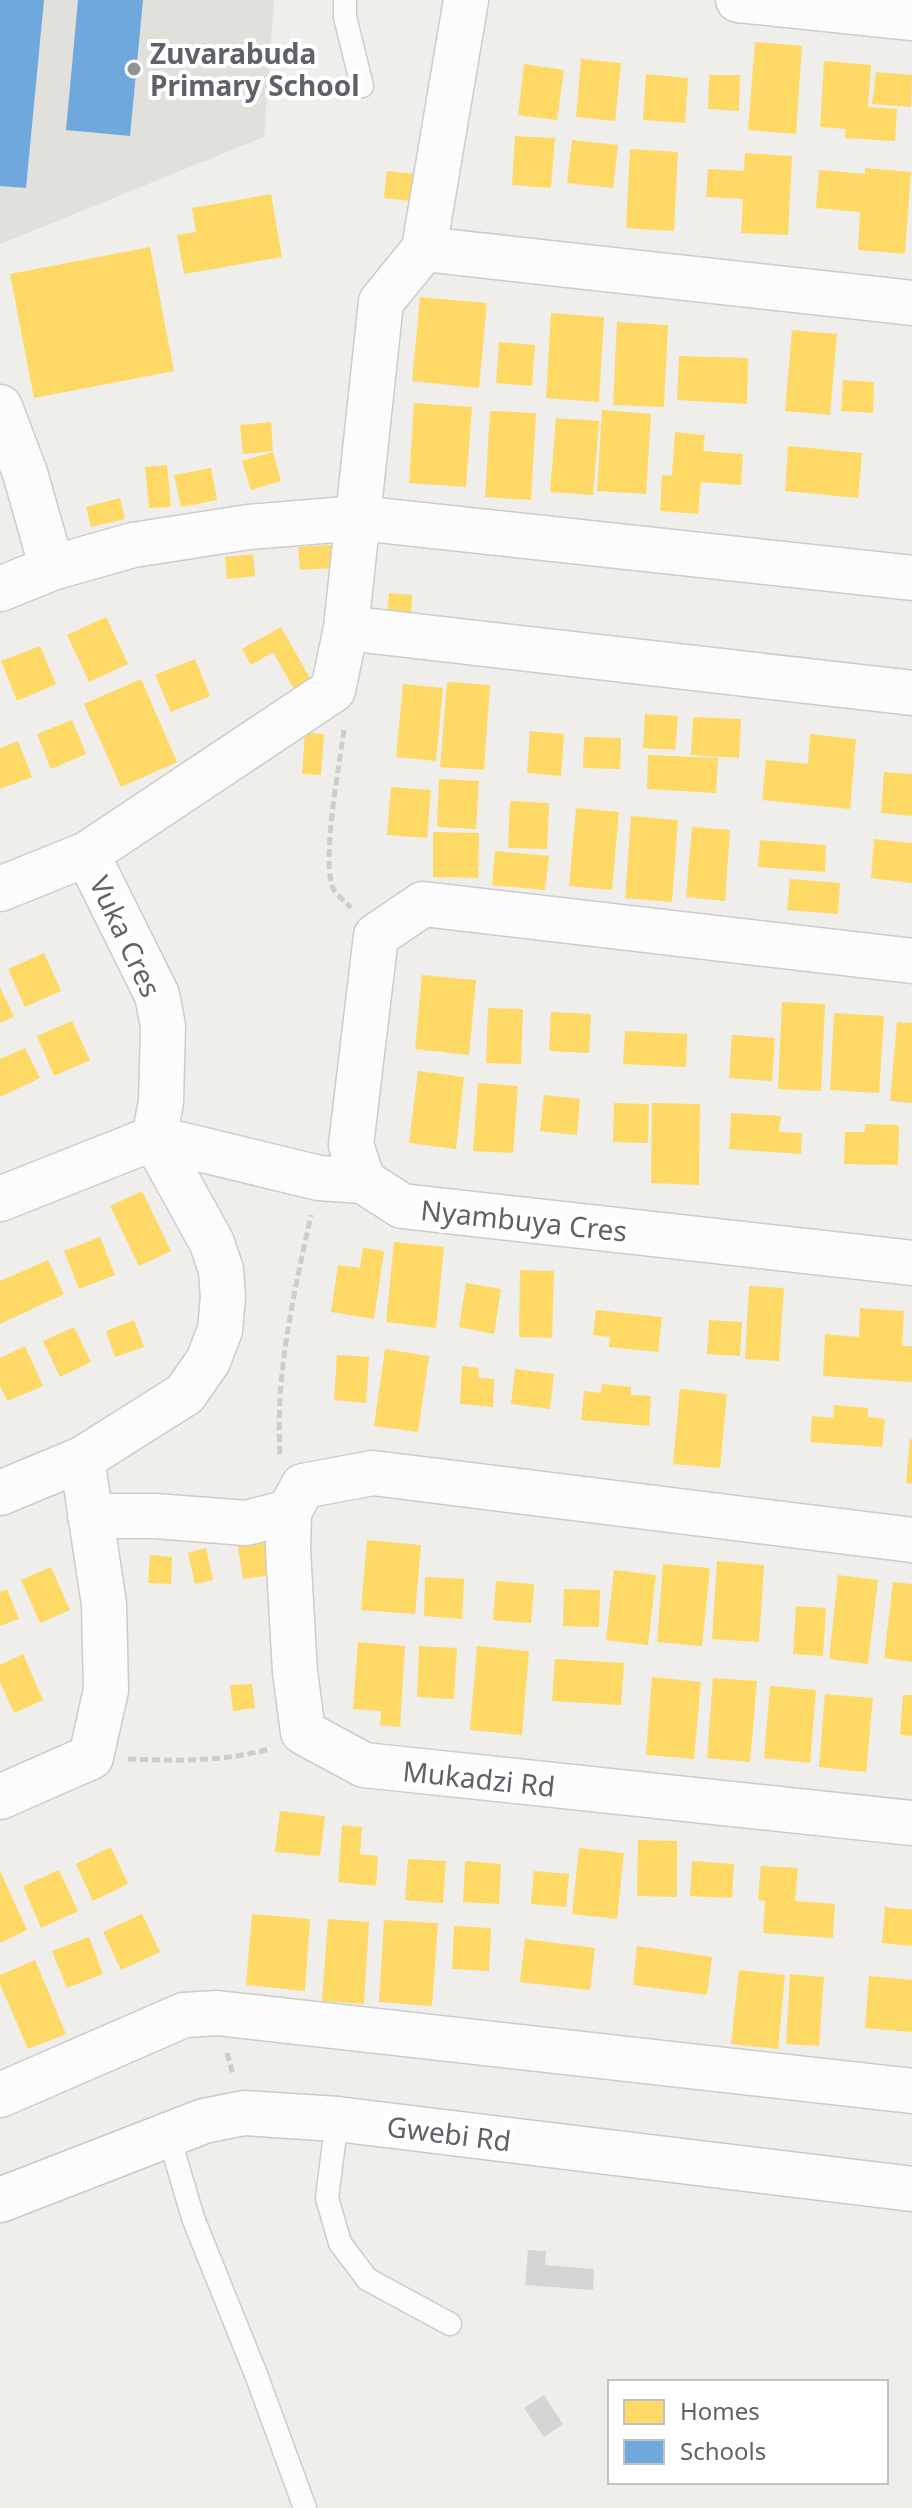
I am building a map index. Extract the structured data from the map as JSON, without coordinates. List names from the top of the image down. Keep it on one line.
{"streets":{"street":["Vuka Cres","Nyambuya Cres","Mukadzi Rd","Gwebi Rd"]},"places":["Zuvarabuda Primary School"],"legend":["Homes","Schools"]}
